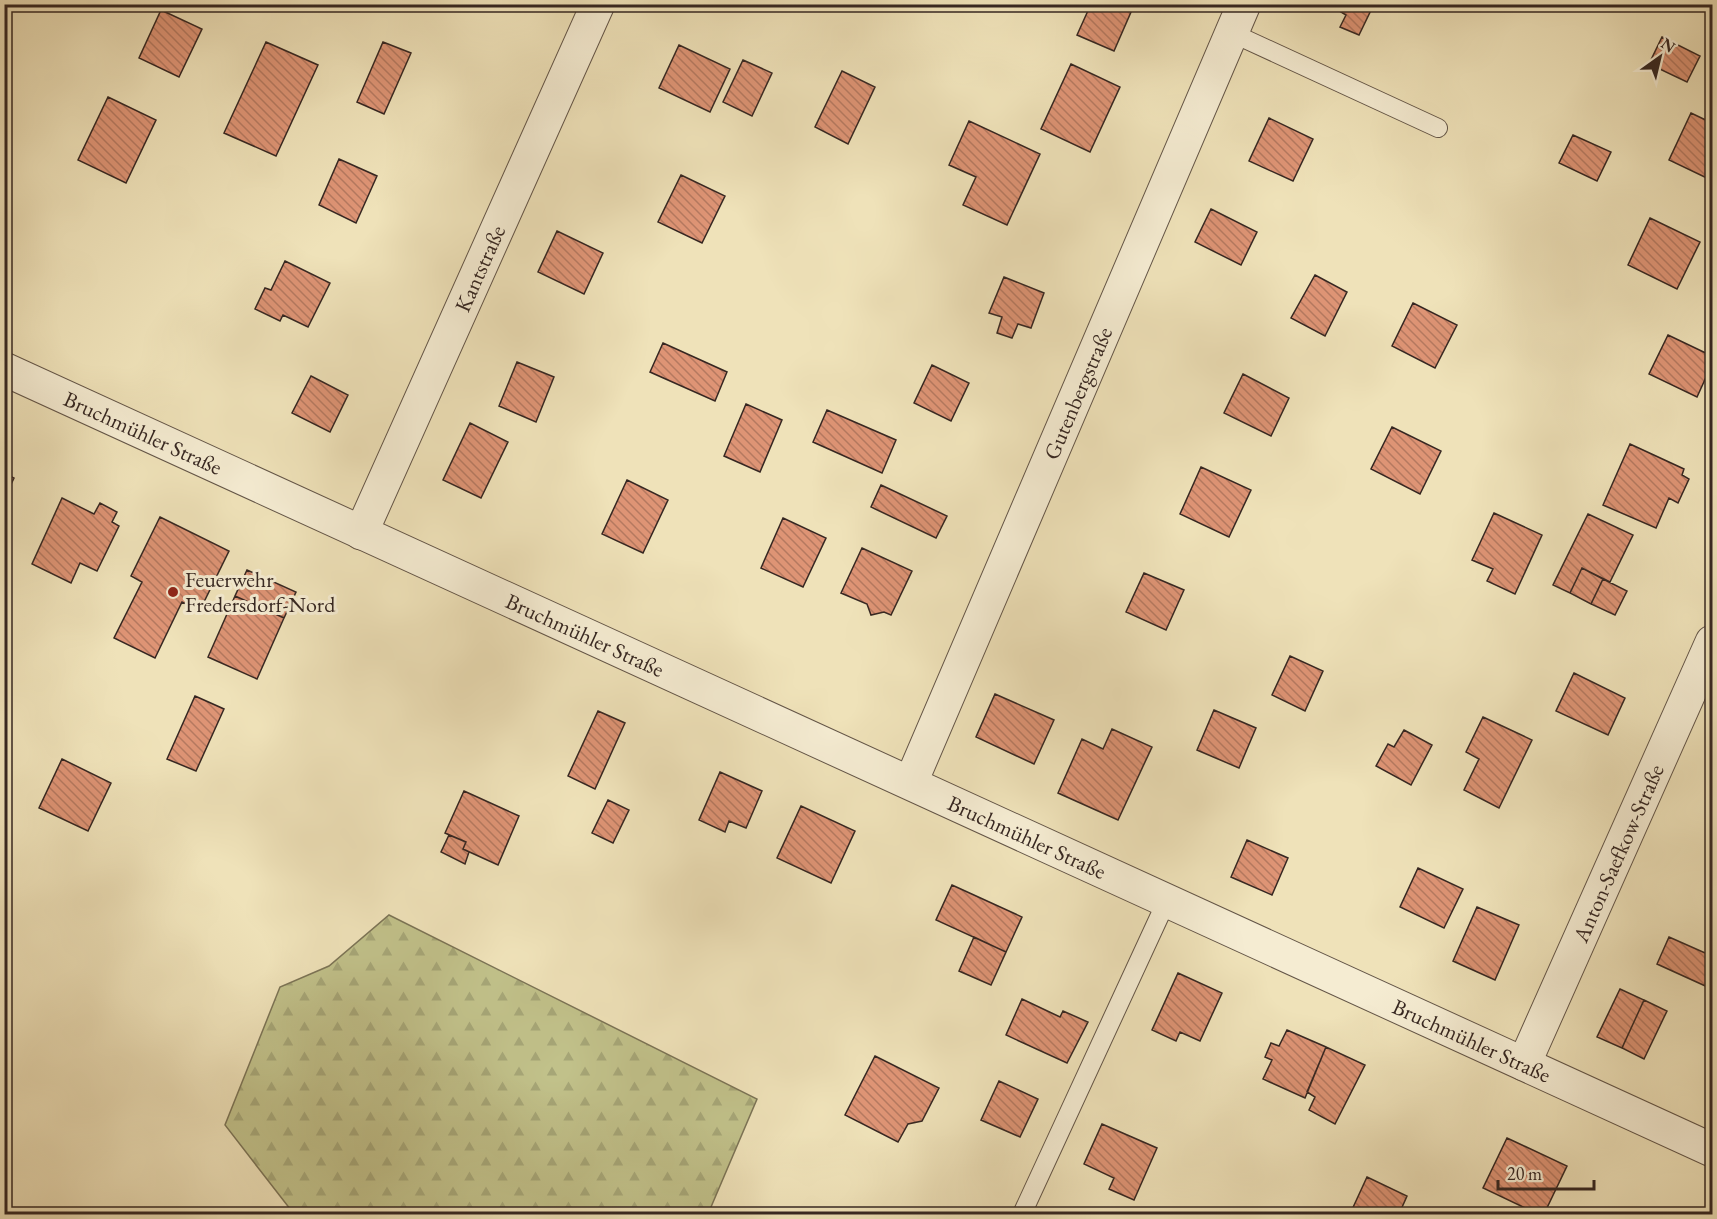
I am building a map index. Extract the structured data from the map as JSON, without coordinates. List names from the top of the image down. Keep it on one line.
{"streets":{"street":["Kantstraße","Gutenbergstraße","Bruchmühler Straße","Anton-Saefkow-Straße"]},"crossings":[["Kantstraße","Bruchmühler Straße"],["Gutenbergstraße","Bruchmühler Straße"],["Bruchmühler Straße","Anton-Saefkow-Straße"]],"places":["Feuerwehr Fredersdorf-Nord"],"scale_bar":"20 m","north":"top right"}
